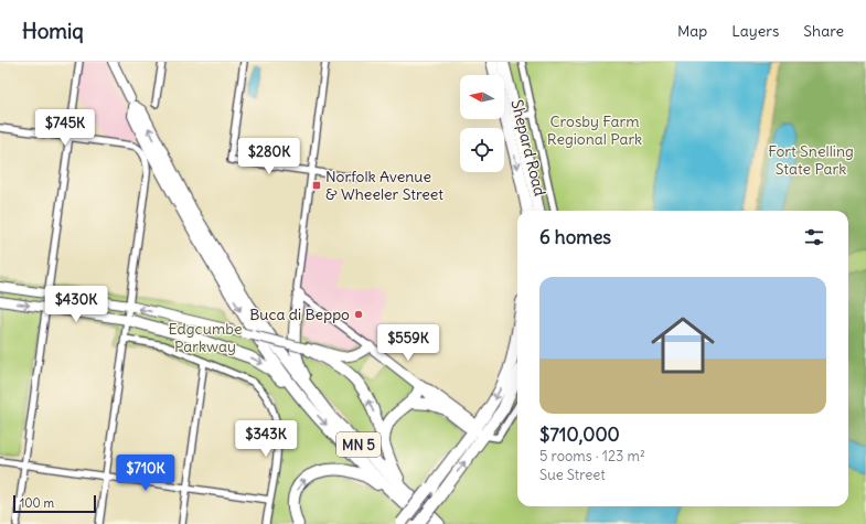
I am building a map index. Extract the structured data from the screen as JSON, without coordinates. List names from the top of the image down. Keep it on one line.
{"streets":{"highway":["Shepard Road","MN 5"]},"parks":["Crosby Farm Regional Park","Fort Snelling State Park","Edgcumbe Parkway"],"places":{"transit":["Norfolk Avenue & Wheeler Street"],"other":["Buca di Beppo"]},"scale_bar":"100 m","north":"left","page":{"header":"Homiq","nav":["Map","Layers","Share"],"price":["$745K","$280K","$430K","$559K","$343K","$710K"],"heading":"6 homes","list":[{"name":"$710,000","note":"5 rooms · 123 m² · Sue Street"}],"scale":"100 m"}}
